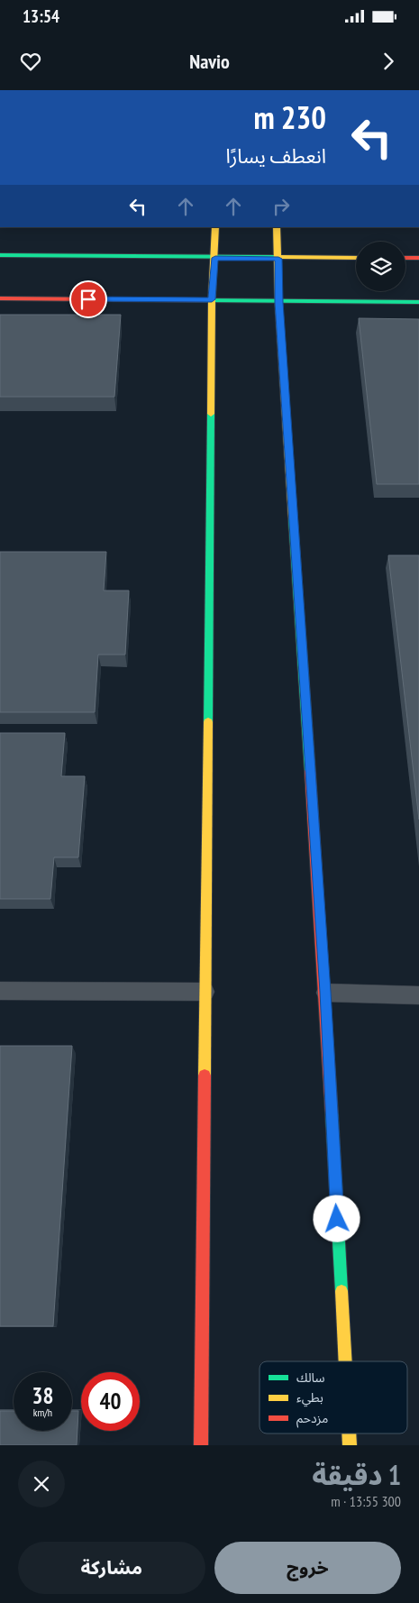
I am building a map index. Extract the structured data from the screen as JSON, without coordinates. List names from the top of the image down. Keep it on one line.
{"legend":["سالك","بطيء","مزدحم"],"page":{"status":"13:54","header":"Navio","turn":["230 m","انعطف يسارًا"],"speed":"38 km/h","limit":"40","heading":["1 دقيقة","300 m · 13:55"],"buttons":["خروج","مشاركة"]}}
